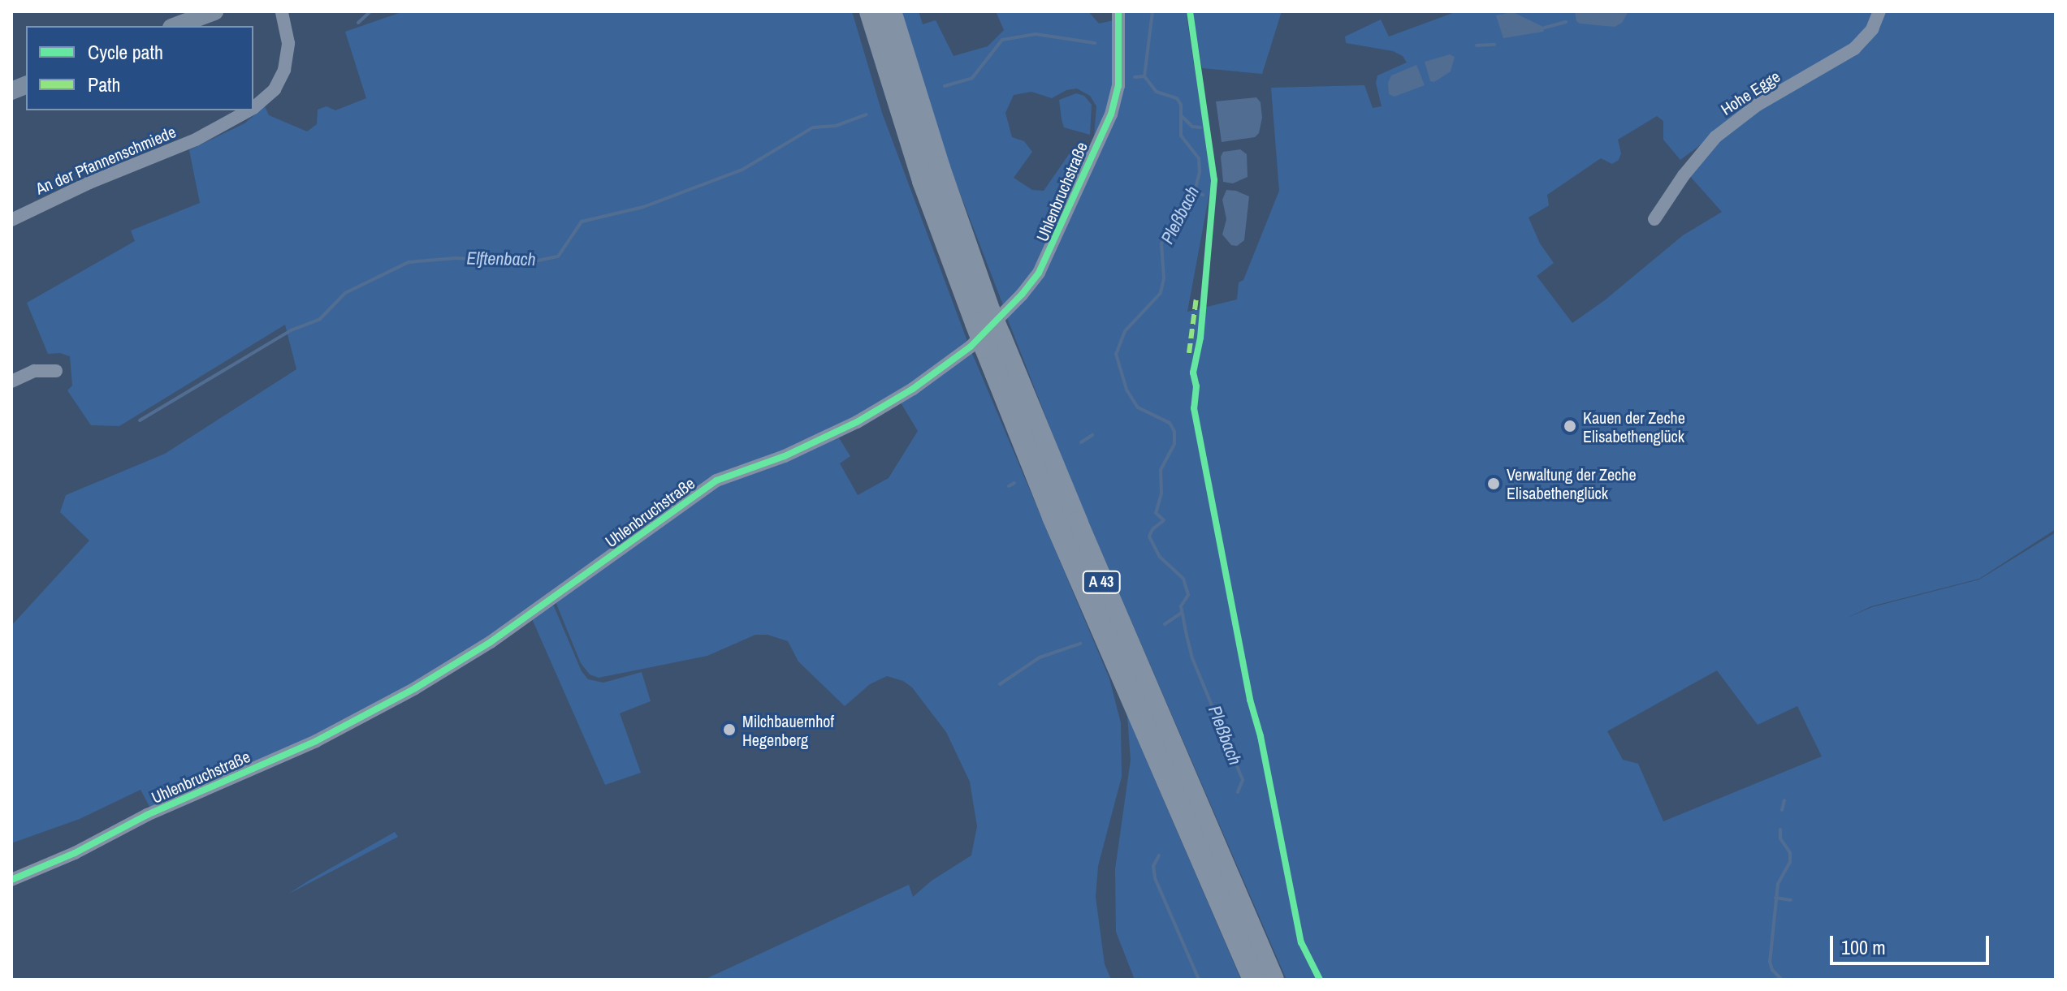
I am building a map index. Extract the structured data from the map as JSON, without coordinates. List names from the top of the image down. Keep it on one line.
{"streets":{"highway":["A 43"],"street":["Hohe Egge","An der Pfannenschmiede","Uhlenbruchstraße"]},"water":["Pleßbach","Elftenbach"],"places":["Kauen der Zeche Elisabethenglück","Verwaltung der Zeche Elisabethenglück","Milchbauernhof Hegenberg"],"legend":["Cycle path","Path"],"scale_bar":"100 m"}
